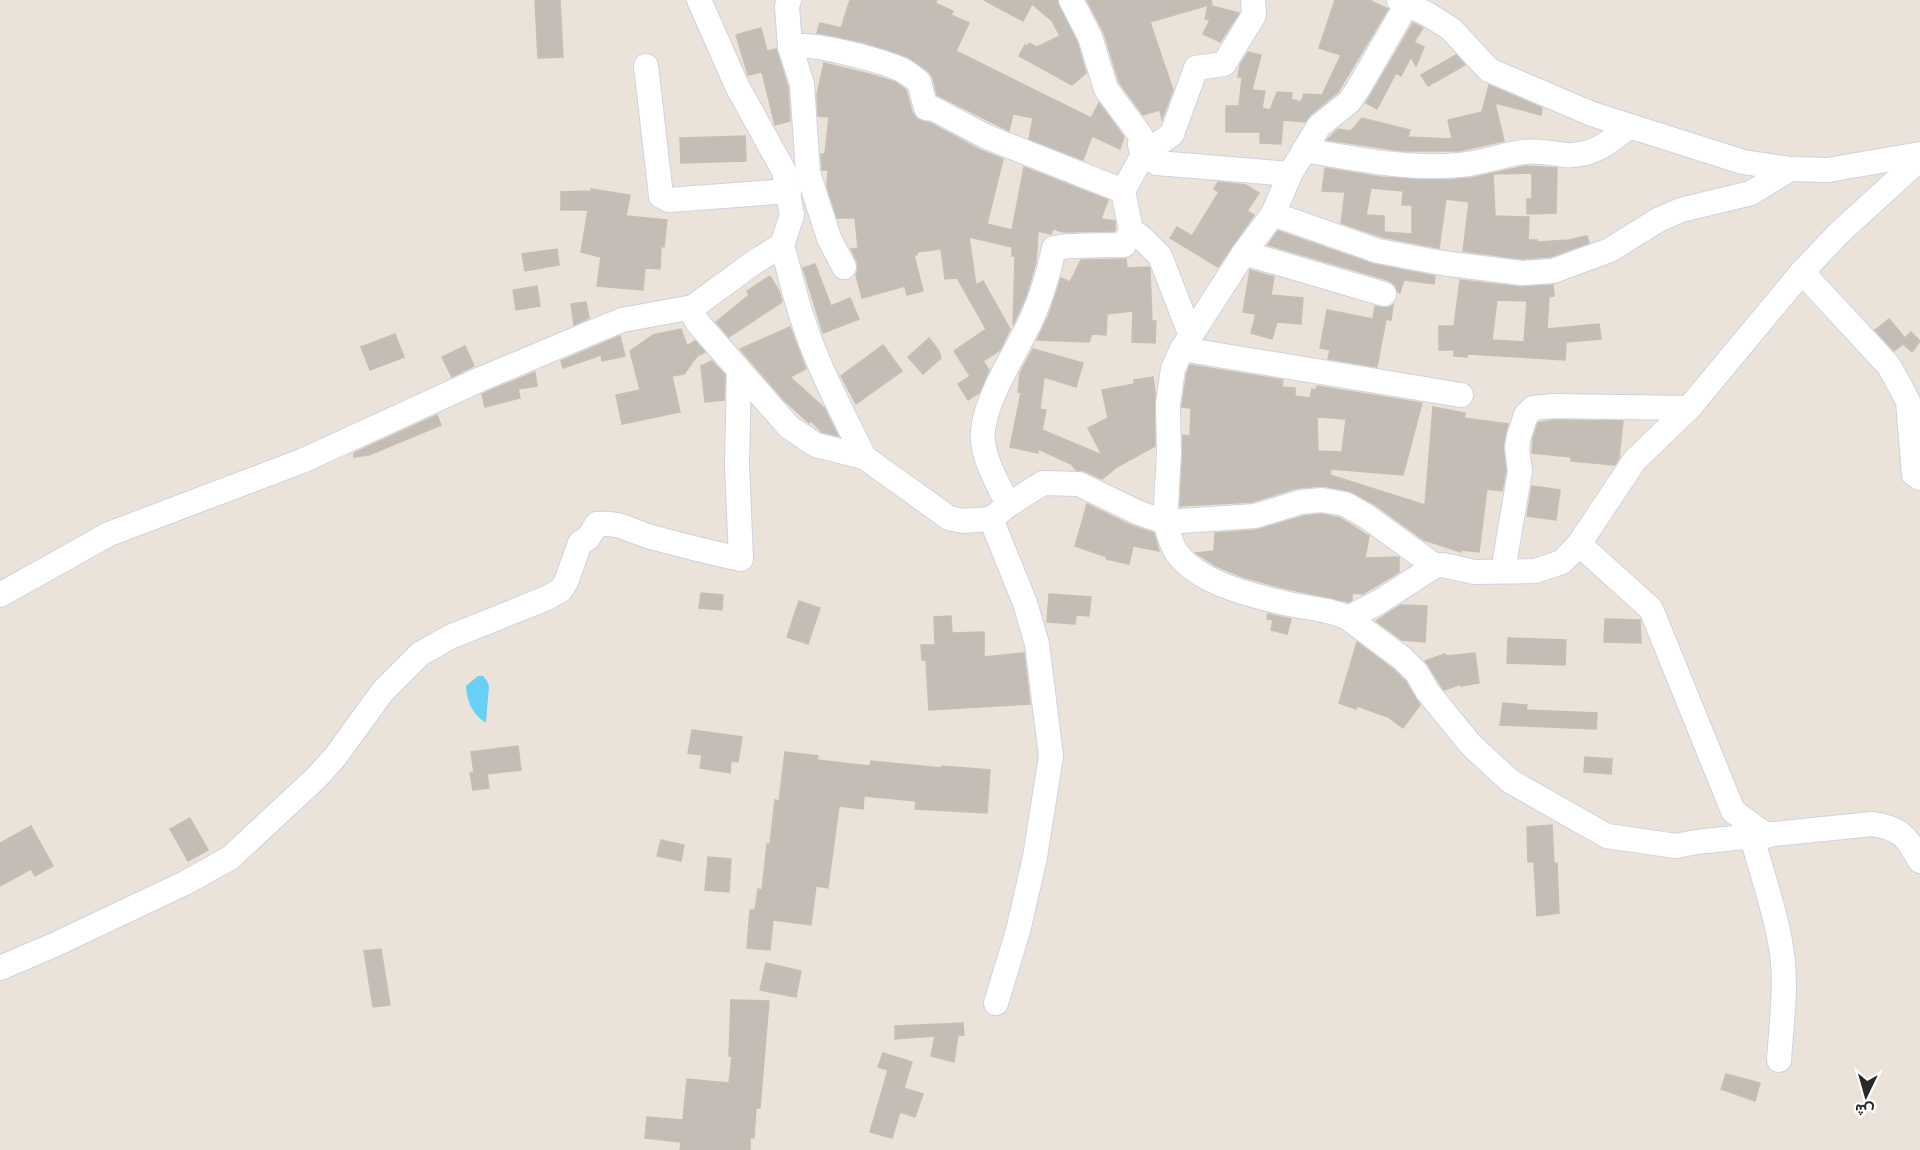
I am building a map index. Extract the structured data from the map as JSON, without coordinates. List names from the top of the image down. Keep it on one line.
{"north":"bottom"}
